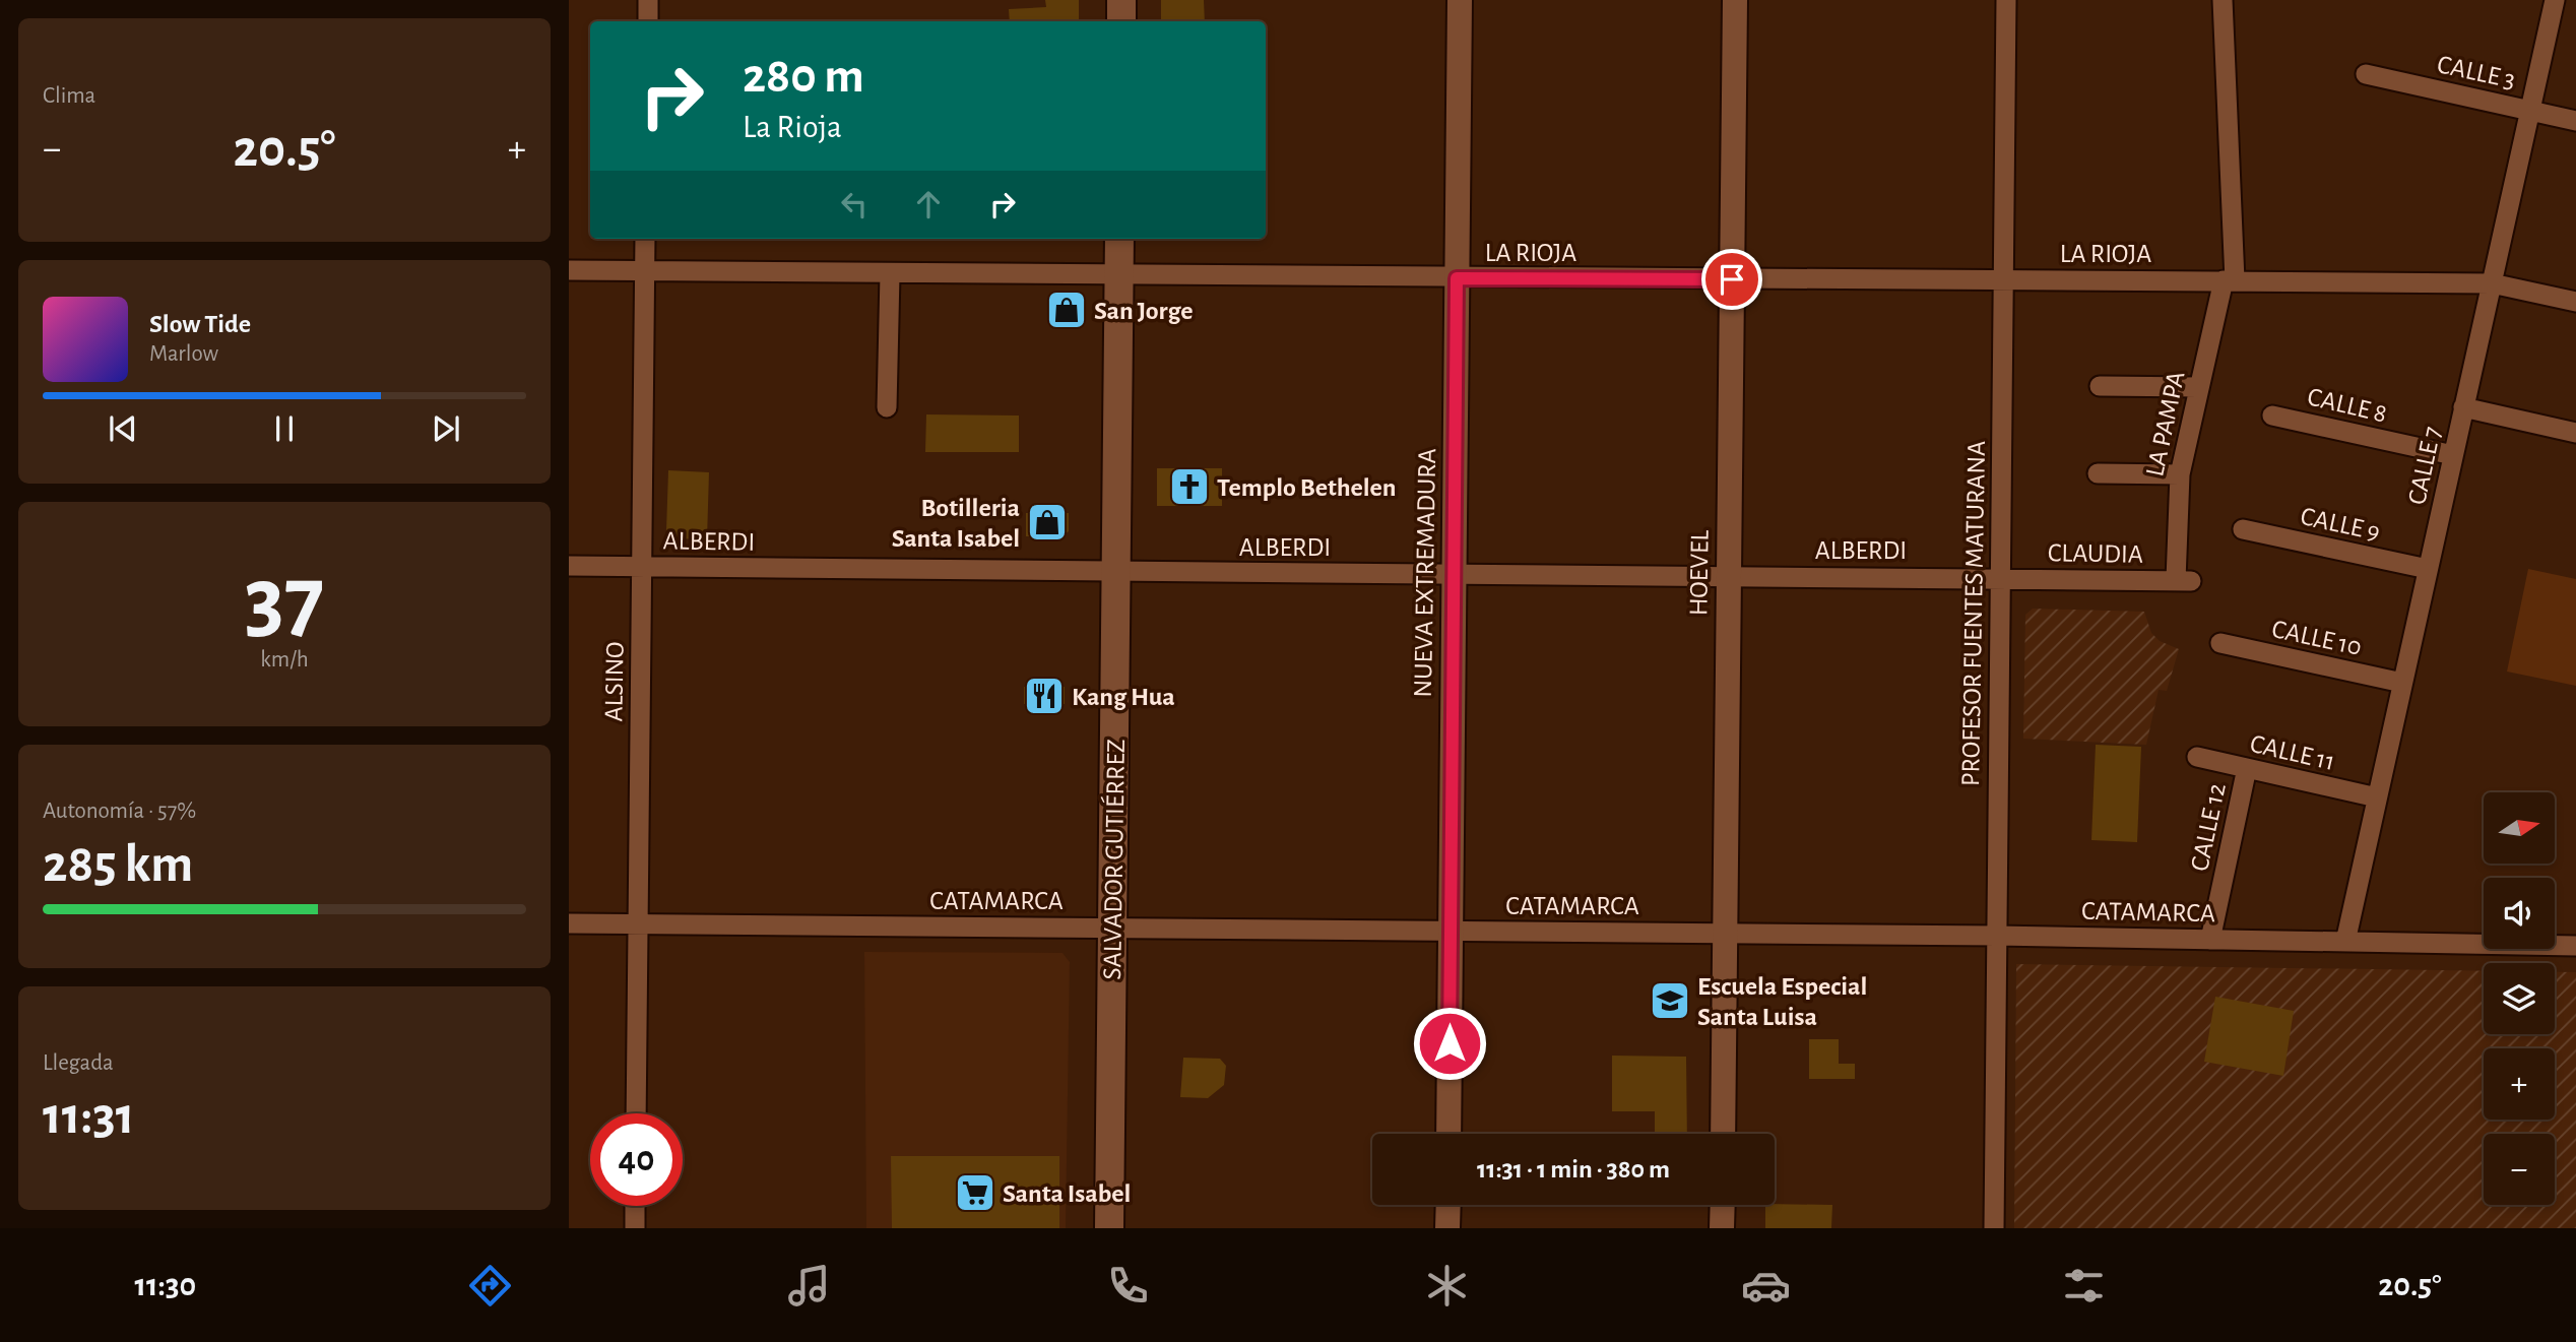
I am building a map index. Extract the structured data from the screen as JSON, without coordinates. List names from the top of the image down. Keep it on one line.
{"streets":{"main road":["SALVADOR GUTIÉRREZ"],"street":["CALLE 3","LA RIOJA","CALLE 8","LA PAMPA","CALLE 7","CALLE 9","ALBERDI","CLAUDIA","NUEVA EXTREMADURA","HOEVEL","PROFESOR FUENTES MATURANA","CALLE 10","ALSINO","CALLE 11","CALLE 12","CATAMARCA"]},"crossings":[["CALLE 3","CALLE 7"],["LA RIOJA","LA PAMPA"],["LA RIOJA","CALLE 7"],["LA RIOJA","NUEVA EXTREMADURA"],["LA RIOJA","HOEVEL"],["LA RIOJA","PROFESOR FUENTES MATURANA"],["LA RIOJA","ALSINO"],["LA RIOJA","SALVADOR GUTIÉRREZ"],["CALLE 8","CALLE 7"],["LA PAMPA","CLAUDIA"],["CALLE 7","CALLE 9"],["CALLE 7","CALLE 10"],["CALLE 7","CALLE 11"],["CALLE 7","CATAMARCA"],["ALBERDI","CLAUDIA"],["ALBERDI","NUEVA EXTREMADURA"],["ALBERDI","HOEVEL"],["ALBERDI","PROFESOR FUENTES MATURANA"],["ALBERDI","ALSINO"],["ALBERDI","SALVADOR GUTIÉRREZ"],["CLAUDIA","PROFESOR FUENTES MATURANA"],["NUEVA EXTREMADURA","CATAMARCA"],["HOEVEL","CATAMARCA"],["PROFESOR FUENTES MATURANA","CATAMARCA"],["ALSINO","CATAMARCA"],["CALLE 11","CALLE 12"],["CALLE 12","CATAMARCA"],["SALVADOR GUTIÉRREZ","CATAMARCA"]],"places":{"shop":["San Jorge","Botilleria Santa Isabel"],"church":["Templo Bethelen"],"restaurant":["Kang Hua"],"school or university":["Escuela Especial Santa Luisa"],"supermarket":["Santa Isabel"]},"north":"right","page":{"tile":["Clima",["37","km/h"],["Autonomía · 57%","285 km"],["Llegada","11:31"]],"turn":["280 m","La Rioja"],"heat":["−","20.5°","+"],"song":["Slow Tide","Marlow"],"map_buttons":["+","−"],"limit":"40","trip":"11:31 · 1 min · 380 m","tabs":["11:30","20.5°"]}}
